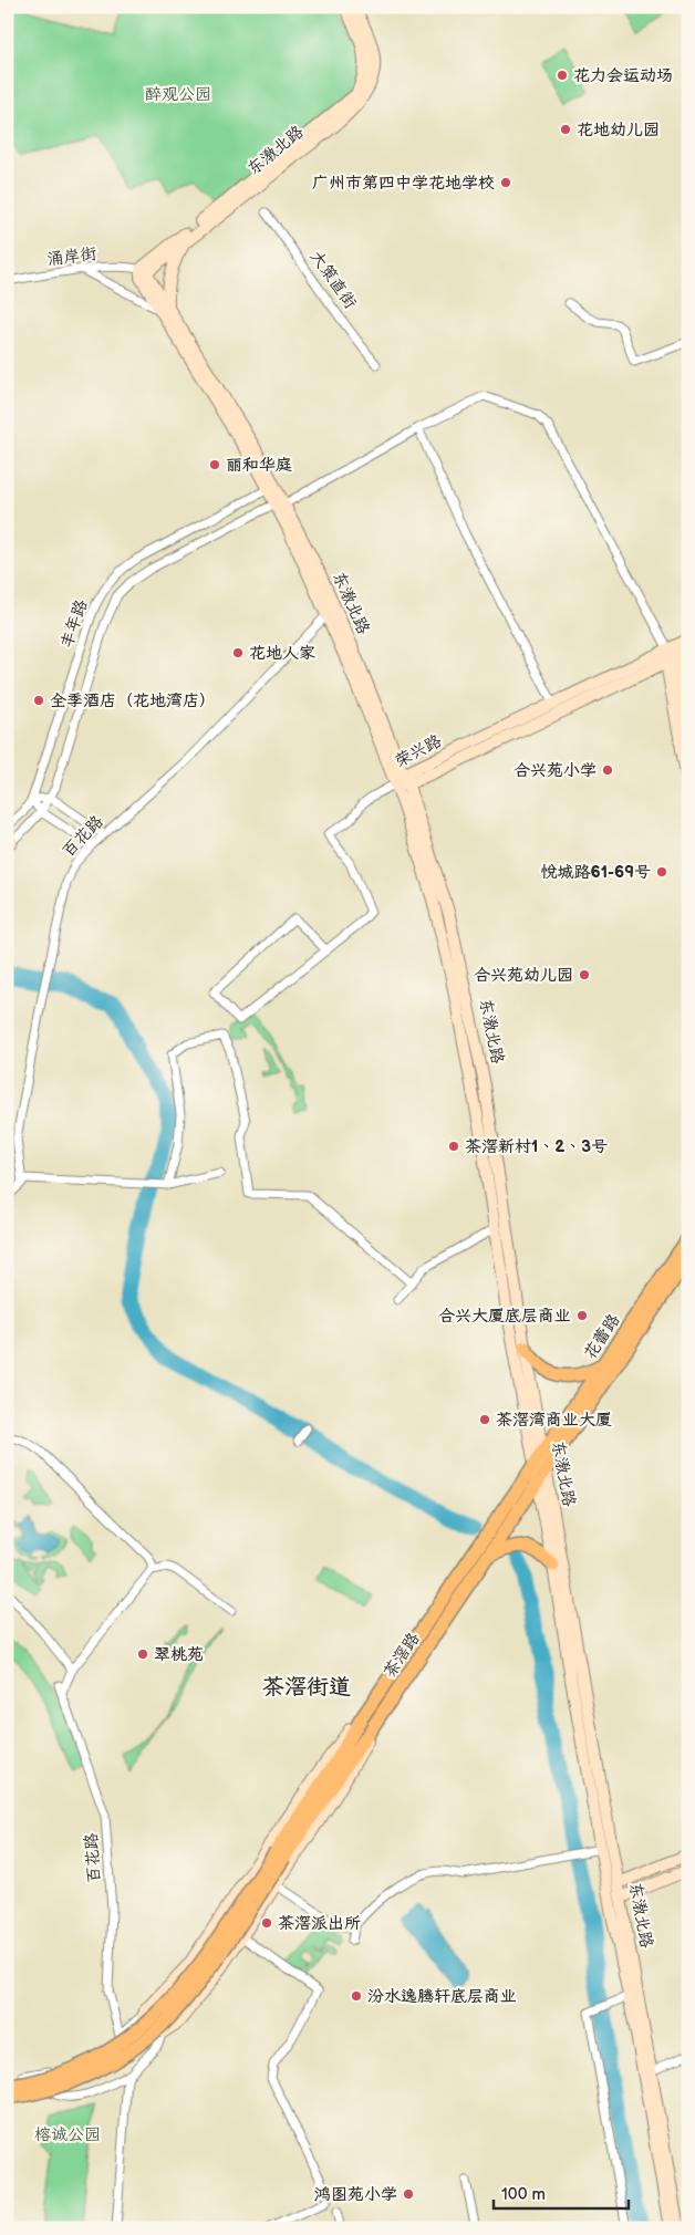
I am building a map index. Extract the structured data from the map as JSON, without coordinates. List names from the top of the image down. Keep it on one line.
{"streets":{"main road":["东漖北路","荣兴路","花蕾路","茶滘路"],"street":["涌岸街","大策直街","丰年路","百花路"]},"crossings":[["东漖北路","涌岸街"],["东漖北路","丰年路"],["东漖北路","荣兴路"],["东漖北路","百花路"],["东漖北路","花蕾路"],["东漖北路","茶滘路"],["丰年路","荣兴路"],["花蕾路","茶滘路"]],"districts":["茶滘街道"],"parks":["醉观公园","榕诚公园"],"places":["花力会运动场","花地幼儿园","广州市第四中学花地学校","丽和华庭","花地人家","全季酒店（花地湾店）","合兴苑小学","悦城路61-69号","合兴苑幼儿园","茶滘新村1、2、3号","合兴大厦底层商业","茶滘湾商业大厦","翠桃苑","茶滘派出所","汾水逸腾轩底层商业","鸿图苑小学"],"scale_bar":"100 m"}
